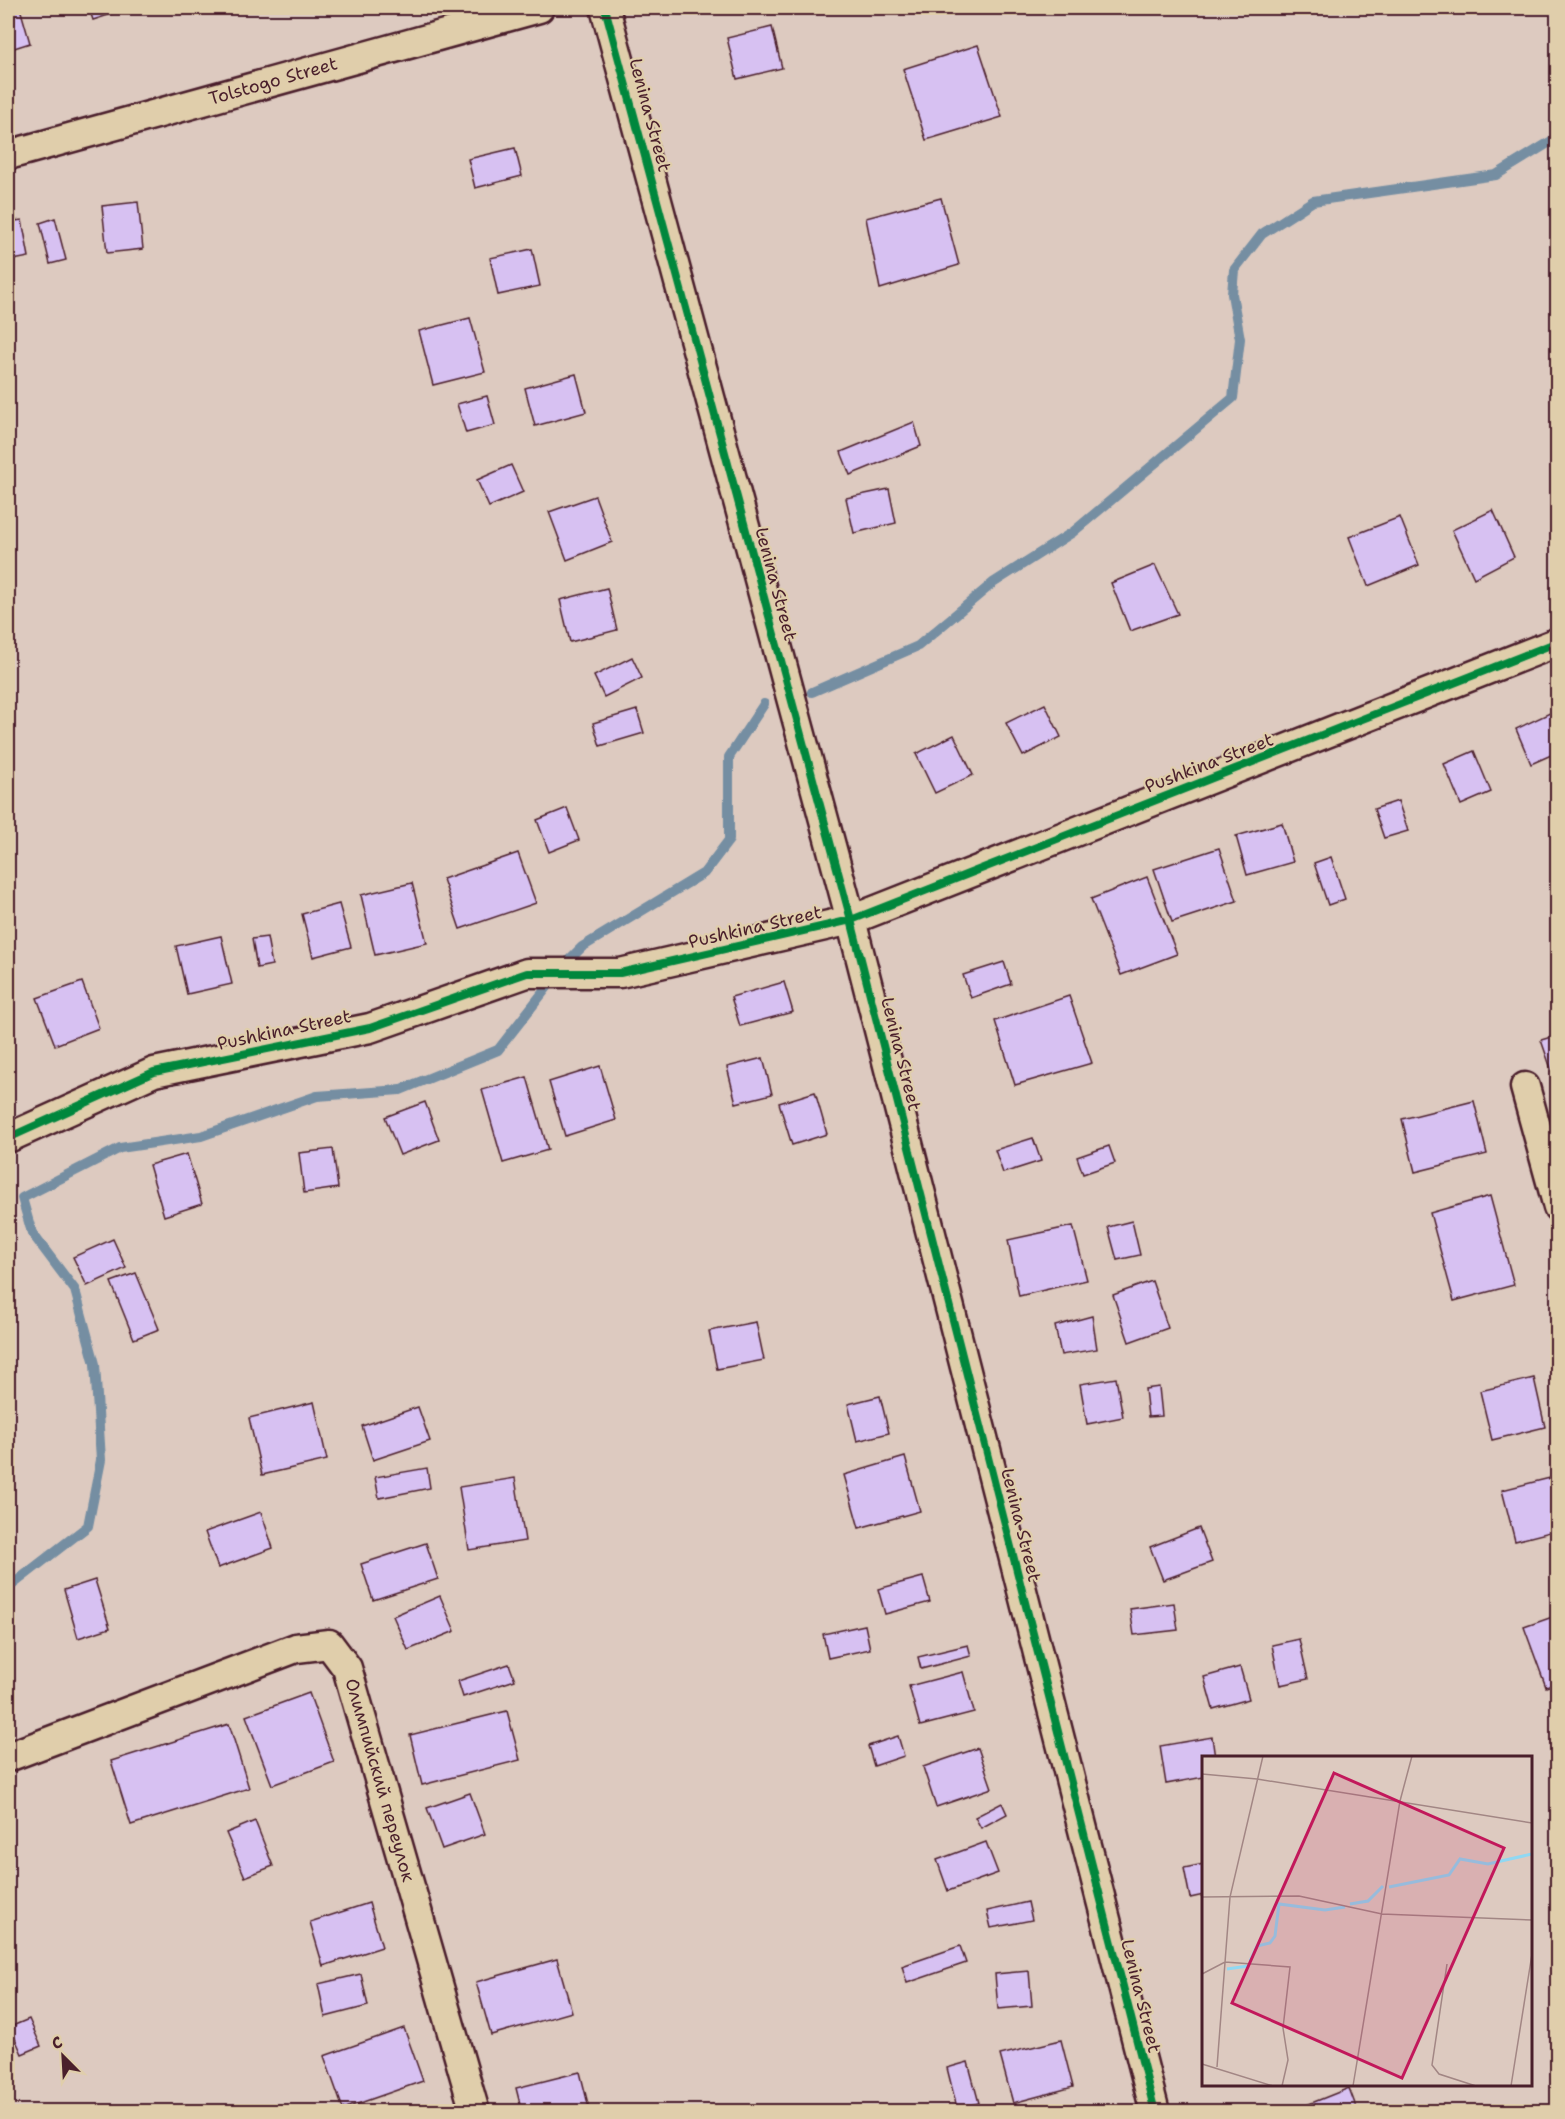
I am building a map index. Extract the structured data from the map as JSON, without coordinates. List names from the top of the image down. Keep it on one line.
{"streets":{"street":["Tolstogo Street","Lenina Street","Pushkina Street","Олимпийский переулок"]},"crossings":[["Lenina Street","Pushkina Street"]],"north":"top left"}
